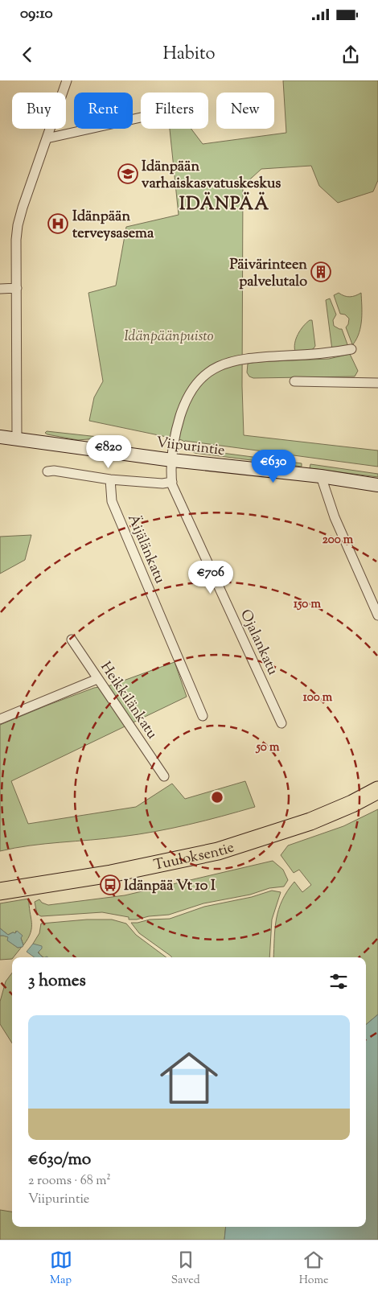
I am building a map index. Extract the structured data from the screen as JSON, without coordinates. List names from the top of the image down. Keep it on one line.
{"streets":{"highway":["Tuuloksentie"],"main road":["Viipurintie"],"street":["Äijälänkatu","Ojalankatu","Heikkilänkatu"]},"crossings":[["Viipurintie","Ojalankatu"]],"districts":["IDÄNPÄÄ"],"parks":["Idänpäänpuisto"],"places":{"school or university":["Idänpään varhaiskasvatuskeskus"],"hospital":["Idänpään terveysasema"],"building":["Päivärinteen palvelutalo"],"bus stop":["Idänpää Vt 10 I"]},"page":{"status":"09:10","header":"Habito","chip":["Buy","Rent","Filters","New"],"price":["€820","€630","€706"],"heading":"3 homes","list":[{"name":"€630/mo","note":"2 rooms · 68 m² · Viipurintie"}],"tabs":["Map","Saved","Home"]},"rings":["200 m","150 m","100 m","50 m"]}
